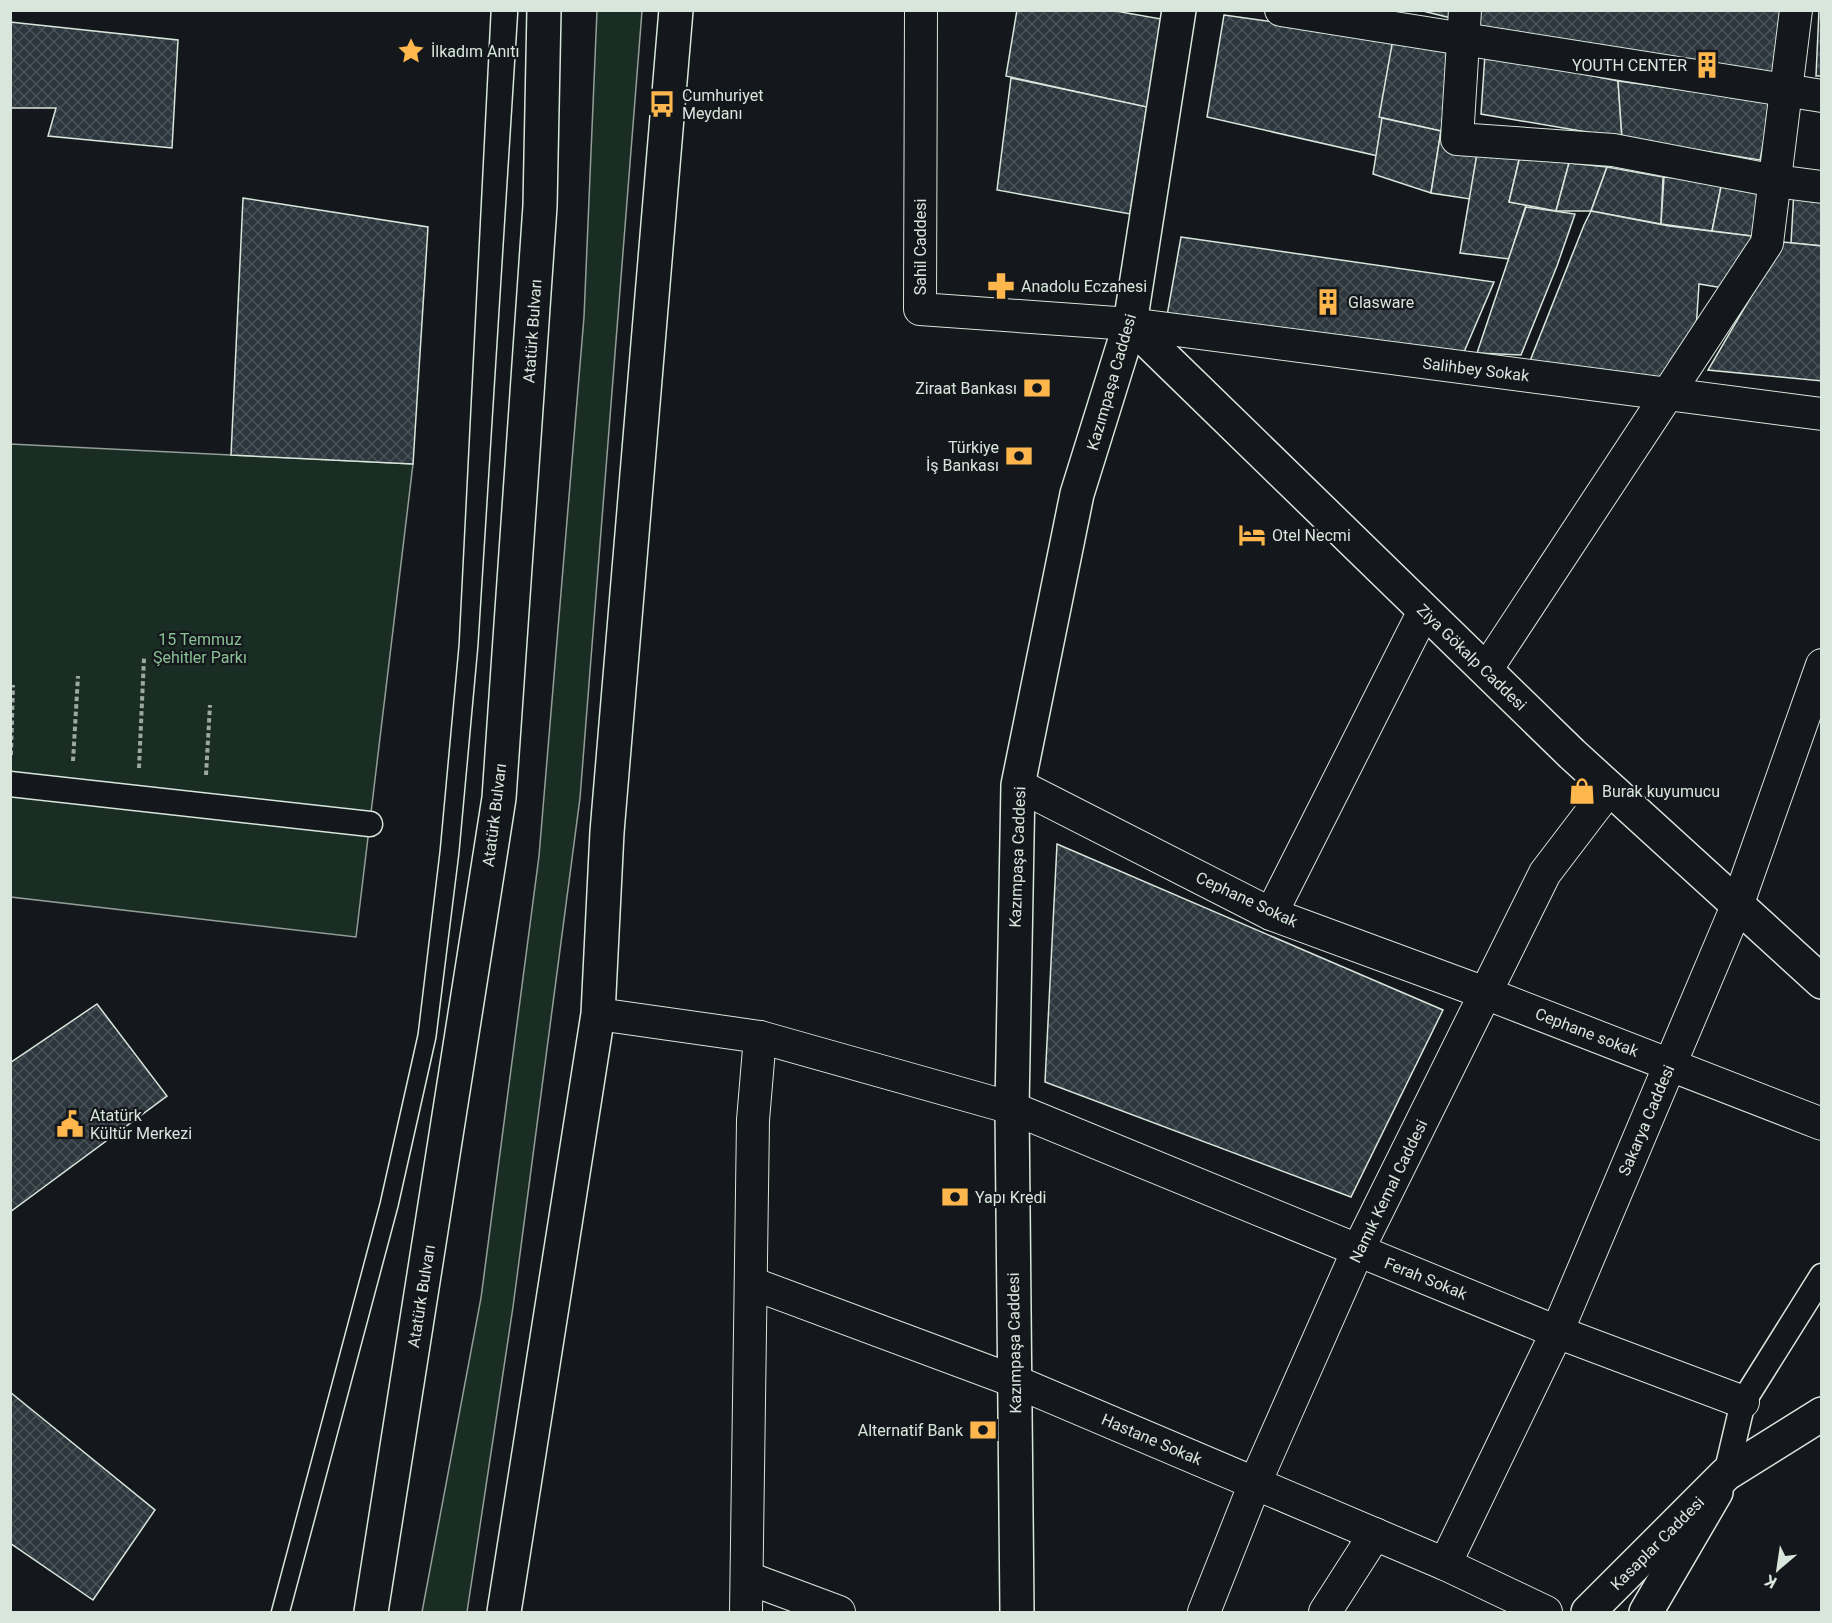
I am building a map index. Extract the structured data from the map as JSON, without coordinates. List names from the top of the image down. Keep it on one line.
{"streets":{"main road":["Atatürk Bulvarı","Kazımpaşa Caddesi","Ziya Gökalp Caddesi","Kasaplar Caddesi"],"street":["Sahil Caddesi","Salihbey Sokak","Cephane Sokak","Cephane sokak","Sakarya Caddesi","Namık Kemal Caddesi","Ferah Sokak","Hastane Sokak"]},"crossings":[["Sahil Caddesi","Salihbey Sokak"],["Sahil Caddesi","Kazımpaşa Caddesi"],["Sahil Caddesi","Ziya Gökalp Caddesi"],["Salihbey Sokak","Kazımpaşa Caddesi"],["Salihbey Sokak","Ziya Gökalp Caddesi"],["Kazımpaşa Caddesi","Ziya Gökalp Caddesi"],["Kazımpaşa Caddesi","Cephane Sokak"],["Kazımpaşa Caddesi","Ferah Sokak"],["Kazımpaşa Caddesi","Hastane Sokak"],["Ziya Gökalp Caddesi","Sakarya Caddesi"],["Ziya Gökalp Caddesi","Namık Kemal Caddesi"],["Cephane Sokak","Cephane sokak"],["Cephane Sokak","Namık Kemal Caddesi"],["Cephane sokak","Sakarya Caddesi"],["Cephane sokak","Namık Kemal Caddesi"],["Sakarya Caddesi","Ferah Sokak"],["Sakarya Caddesi","Hastane Sokak"],["Namık Kemal Caddesi","Ferah Sokak"],["Namık Kemal Caddesi","Hastane Sokak"]],"parks":["15 Temmuz Şehitler Parkı"],"places":{"place":["İlkadım Anıtı"],"building":["YOUTH CENTER","Glasware"],"bus stop":["Cumhuriyet Meydanı"],"pharmacy":["Anadolu Eczanesi"],"bank":["Ziraat Bankası","Türkiye İş Bankası","Yapı Kredi","Alternatif Bank"],"hotel":["Otel Necmi"],"shop":["Burak kuyumucu"],"public building":["Atatürk Kültür Merkezi"]},"north":"bottom left"}
